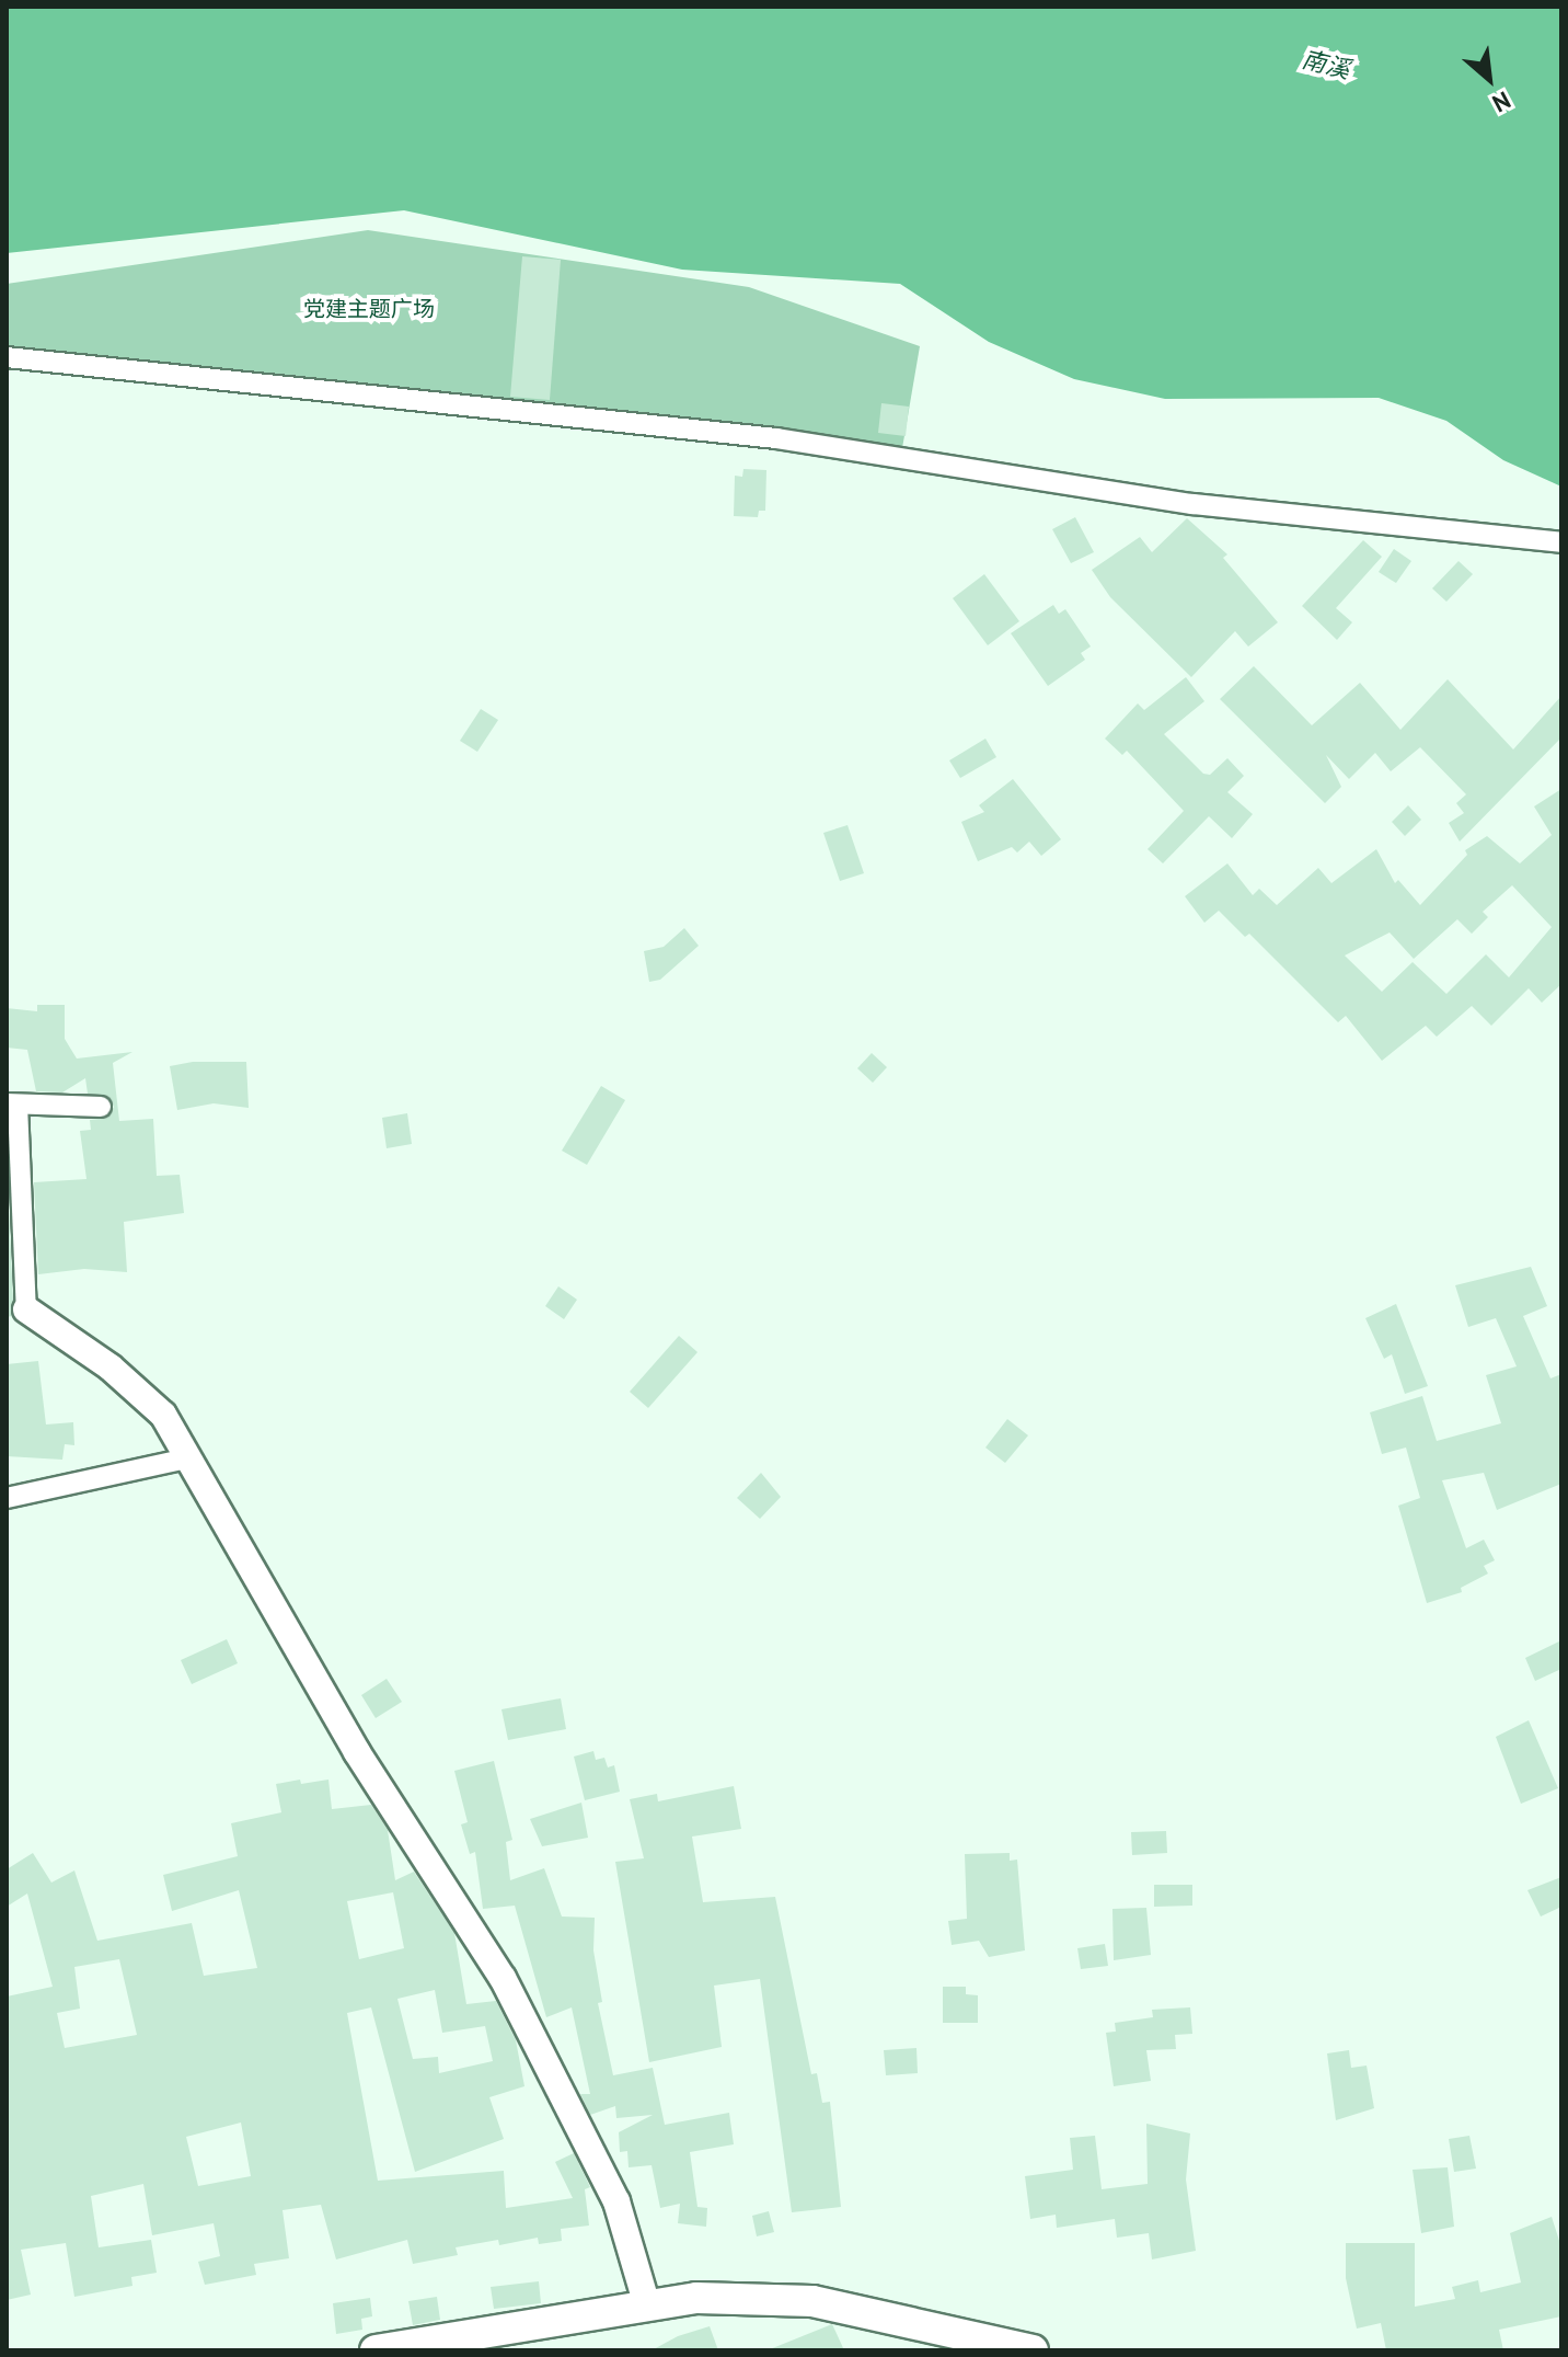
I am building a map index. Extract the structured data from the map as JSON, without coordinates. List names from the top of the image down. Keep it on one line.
{"water":["南溪"],"parks":["党建主题广场"],"north":"bottom right"}
